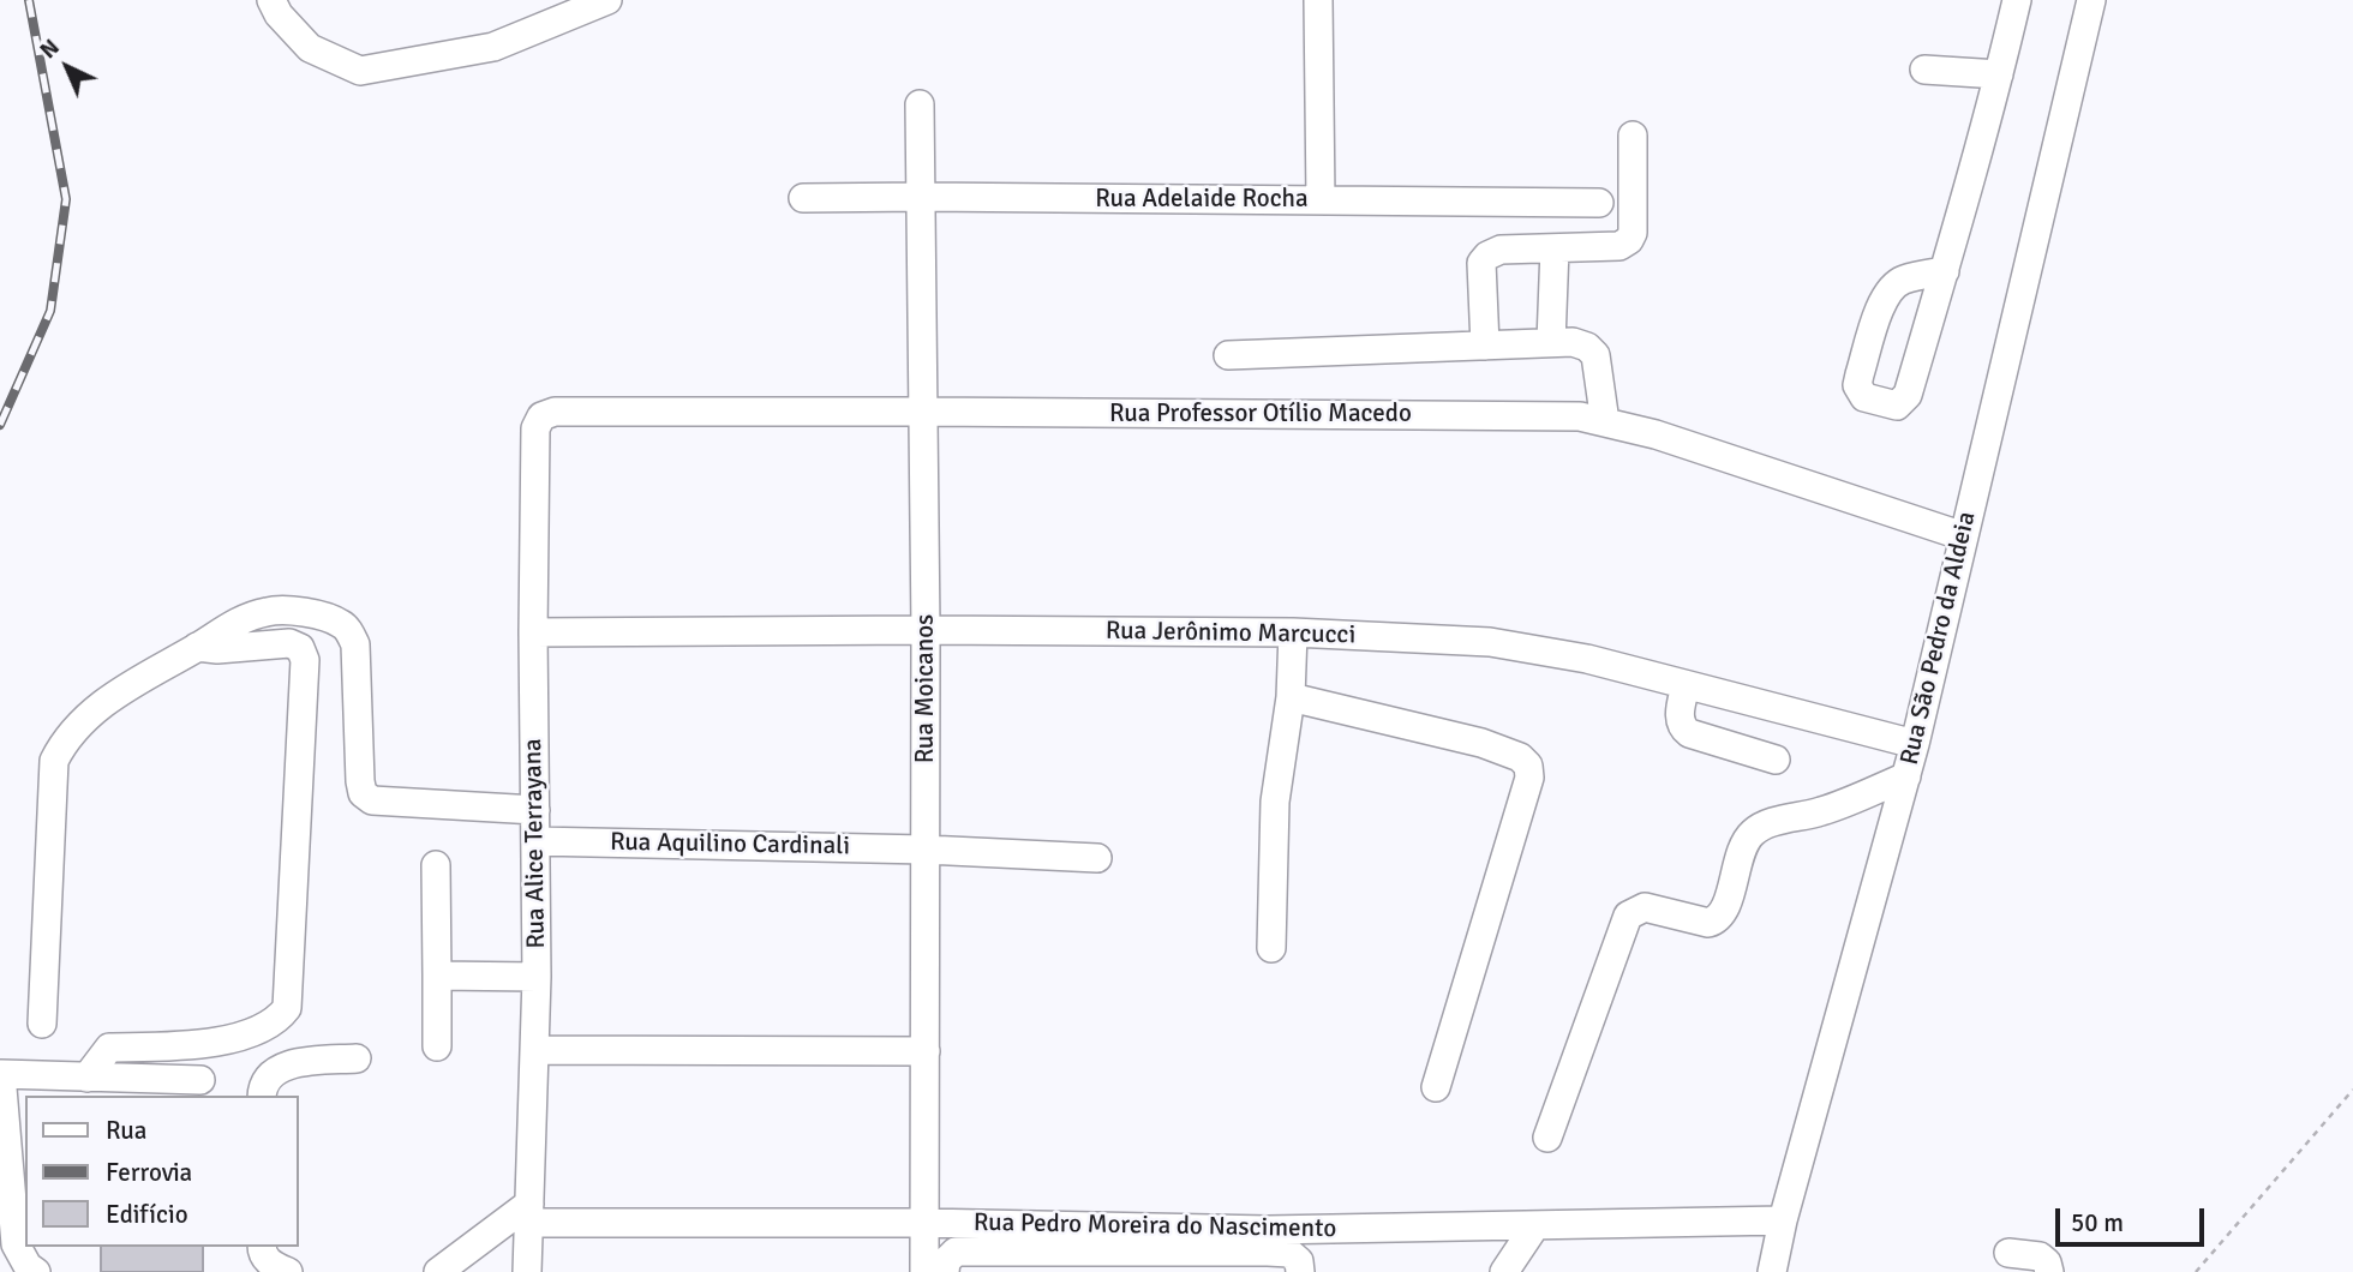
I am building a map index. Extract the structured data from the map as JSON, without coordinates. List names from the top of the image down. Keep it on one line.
{"streets":{"street":["Rua Adelaide Rocha","Rua Professor Otílio Macedo","Rua Jerônimo Marcucci","Rua São Pedro da Aldeia","Rua Moicanos","Rua Alice Terrayana","Rua Aquilino Cardinali","Rua Pedro Moreira do Nascimento"]},"crossings":[["Rua Adelaide Rocha","Rua Moicanos"],["Rua Professor Otílio Macedo","Rua São Pedro da Aldeia"],["Rua Professor Otílio Macedo","Rua Moicanos"],["Rua Professor Otílio Macedo","Rua Alice Terrayana"],["Rua Jerônimo Marcucci","Rua São Pedro da Aldeia"],["Rua Jerônimo Marcucci","Rua Moicanos"],["Rua Jerônimo Marcucci","Rua Alice Terrayana"],["Rua São Pedro da Aldeia","Rua Pedro Moreira do Nascimento"],["Rua Moicanos","Rua Aquilino Cardinali"],["Rua Moicanos","Rua Pedro Moreira do Nascimento"],["Rua Alice Terrayana","Rua Aquilino Cardinali"],["Rua Alice Terrayana","Rua Pedro Moreira do Nascimento"]],"legend":["Rua","Ferrovia","Edifício"],"scale_bar":"50 m","north":"top left"}
